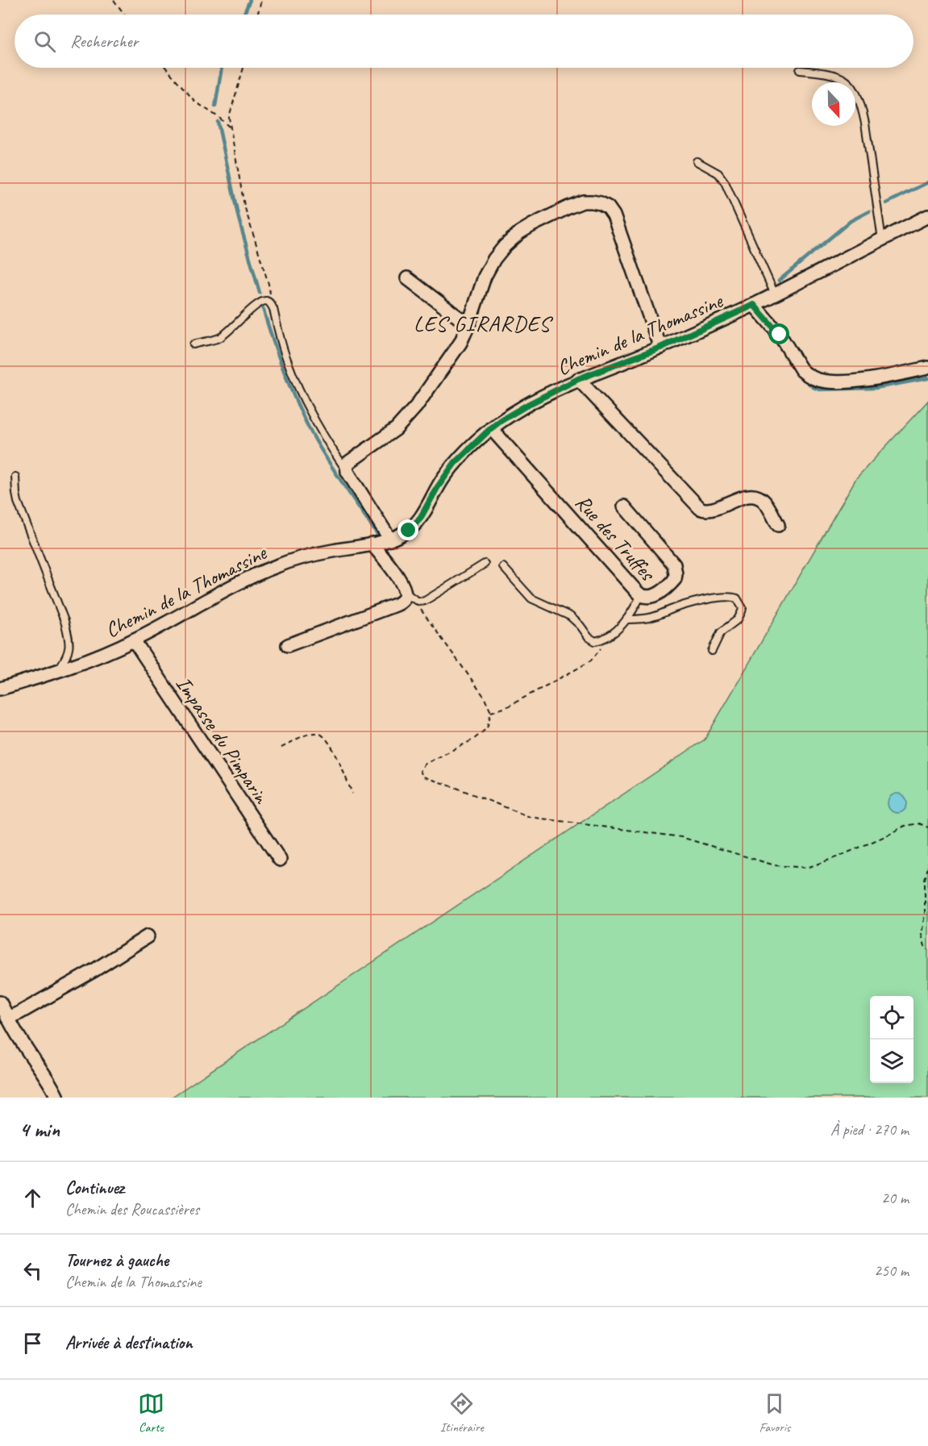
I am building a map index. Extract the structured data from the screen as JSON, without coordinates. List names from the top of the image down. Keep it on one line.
{"streets":{"street":["Chemin de la Thomassine","Rue des Truffes","Impasse du Pimparin"]},"crossings":[["Chemin de la Thomassine","Rue des Truffes"],["Chemin de la Thomassine","Impasse du Pimparin"]],"districts":["LES GIRARDES"],"north":"bottom","page":{"search":"Rechercher","heading":["4 min","À pied · 270 m"],"list":[["Continuez","Chemin des Roucassières","20 m"],["Tournez à gauche","Chemin de la Thomassine","250 m"],"Arrivée à destination"],"nav":["Carte","Itinéraire","Favoris"]}}
